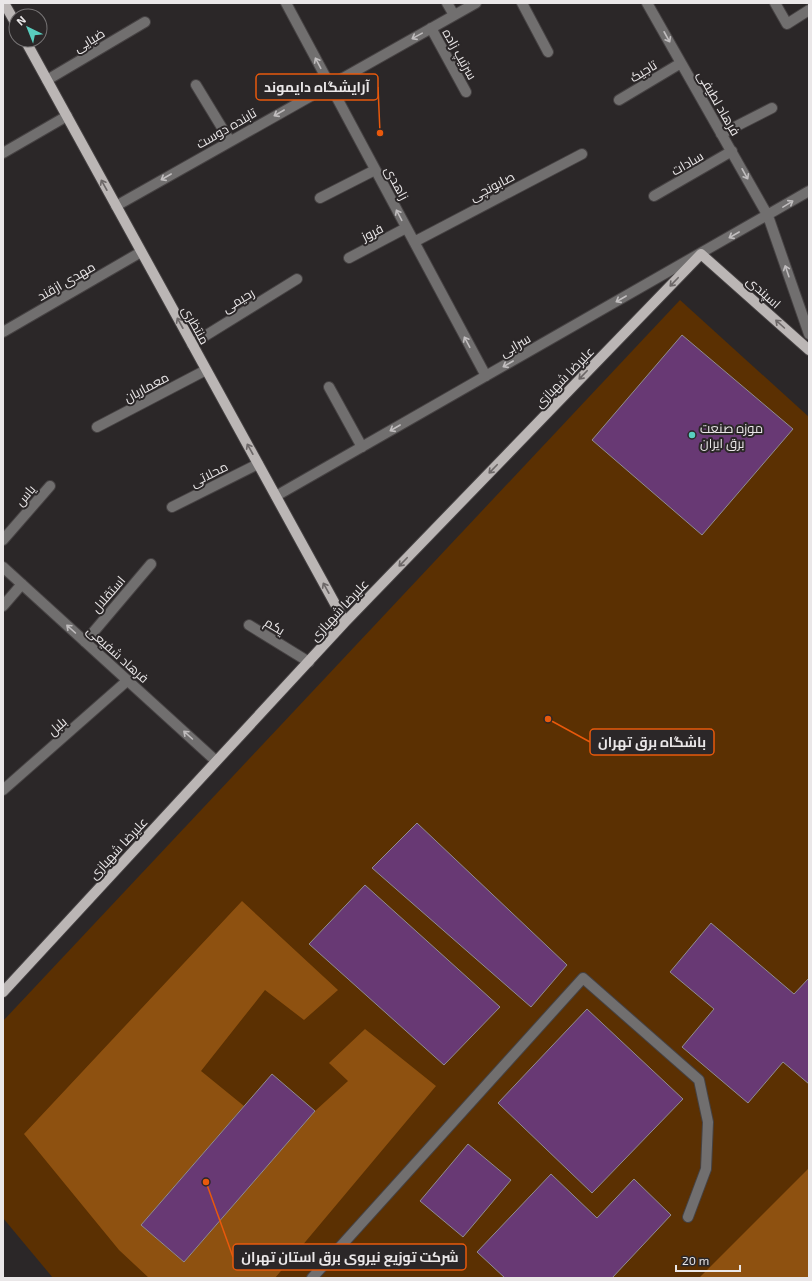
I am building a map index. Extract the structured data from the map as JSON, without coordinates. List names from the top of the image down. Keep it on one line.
{"streets":{"main road":["اسپندی","منتظری","علیرضا شهبازی"],"street":["ضیایی","سرتیپ زاده","تاجیک","فرهاد لطیفی","تابنده دوست","سادات","زاهدی","صابونچی","فروز","مهدی ازقند","رحیمی","سرابی","معماریان","محلاتی","یاس","استقلال","یکم","فرهاد شفیعی","بلبل"]},"crossings":[["ضیایی","منتظری"],["سرتیپ زاده","تابنده دوست"],["تاجیک","فرهاد لطیفی"],["فرهاد لطیفی","سادات"],["فرهاد لطیفی","سرابی"],["تابنده دوست","زاهدی"],["تابنده دوست","منتظری"],["زاهدی","صابونچی"],["زاهدی","فروز"],["زاهدی","سرابی"],["مهدی ازقند","منتظری"],["اسپندی","سرابی"],["اسپندی","علیرضا شهبازی"],["رحیمی","منتظری"],["منتظری","سرابی"],["منتظری","علیرضا شهبازی"],["منتظری","معماریان"],["منتظری","محلاتی"],["سرابی","علیرضا شهبازی"],["علیرضا شهبازی","یکم"],["علیرضا شهبازی","فرهاد شفیعی"],["استقلال","فرهاد شفیعی"],["فرهاد شفیعی","بلبل"]],"one_way":["تابنده دوست","زاهدی","اسپندی","منتظری","سرابی","علیرضا شهبازی","فرهاد شفیعی"],"places":["آرایشگاه دایموند","موزه صنعت برق ایران","باشگاه برق تهران","شرکت توزیع نیروی برق استان تهران"],"scale_bar":"20 m","north":"top left"}
